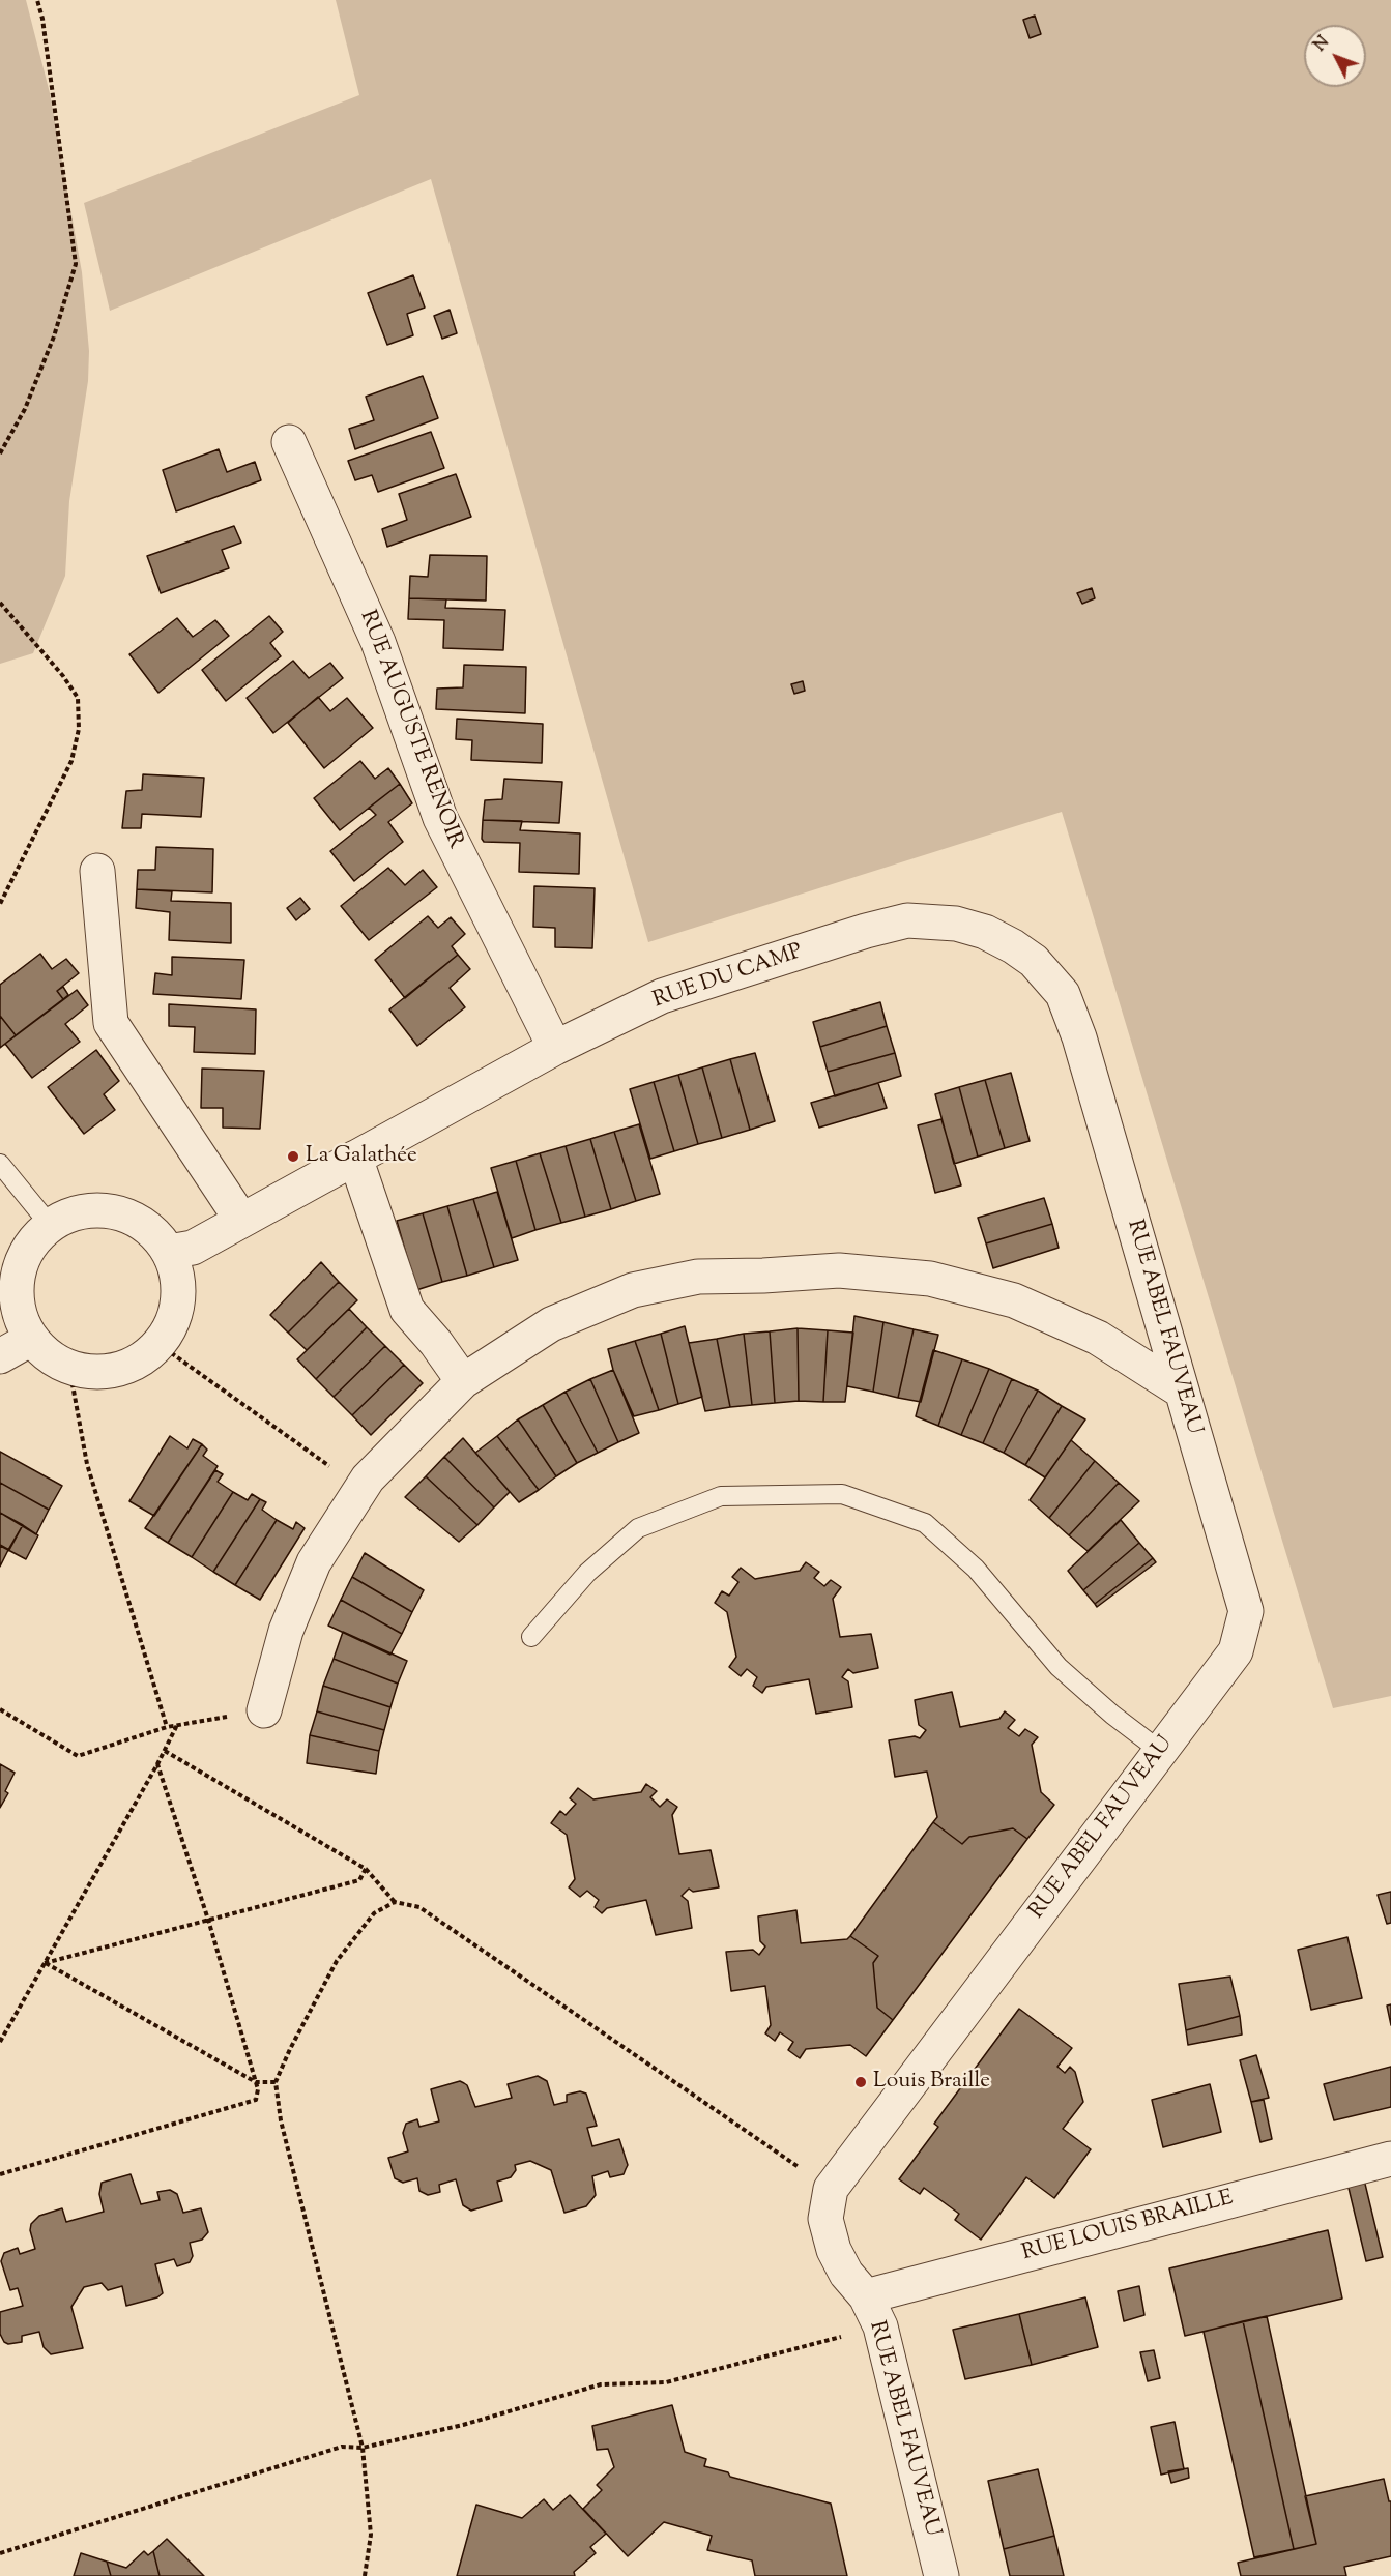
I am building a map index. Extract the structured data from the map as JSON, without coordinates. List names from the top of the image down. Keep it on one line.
{"streets":{"street":["RUE AUGUSTE RENOIR","RUE DU CAMP","RUE ABEL FAUVEAU","RUE LOUIS BRAILLE"]},"crossings":[["RUE AUGUSTE RENOIR","RUE DU CAMP"],["RUE DU CAMP","RUE ABEL FAUVEAU"],["RUE ABEL FAUVEAU","RUE LOUIS BRAILLE"]],"places":["La Galathée","Louis Braille"],"north":"top left"}
